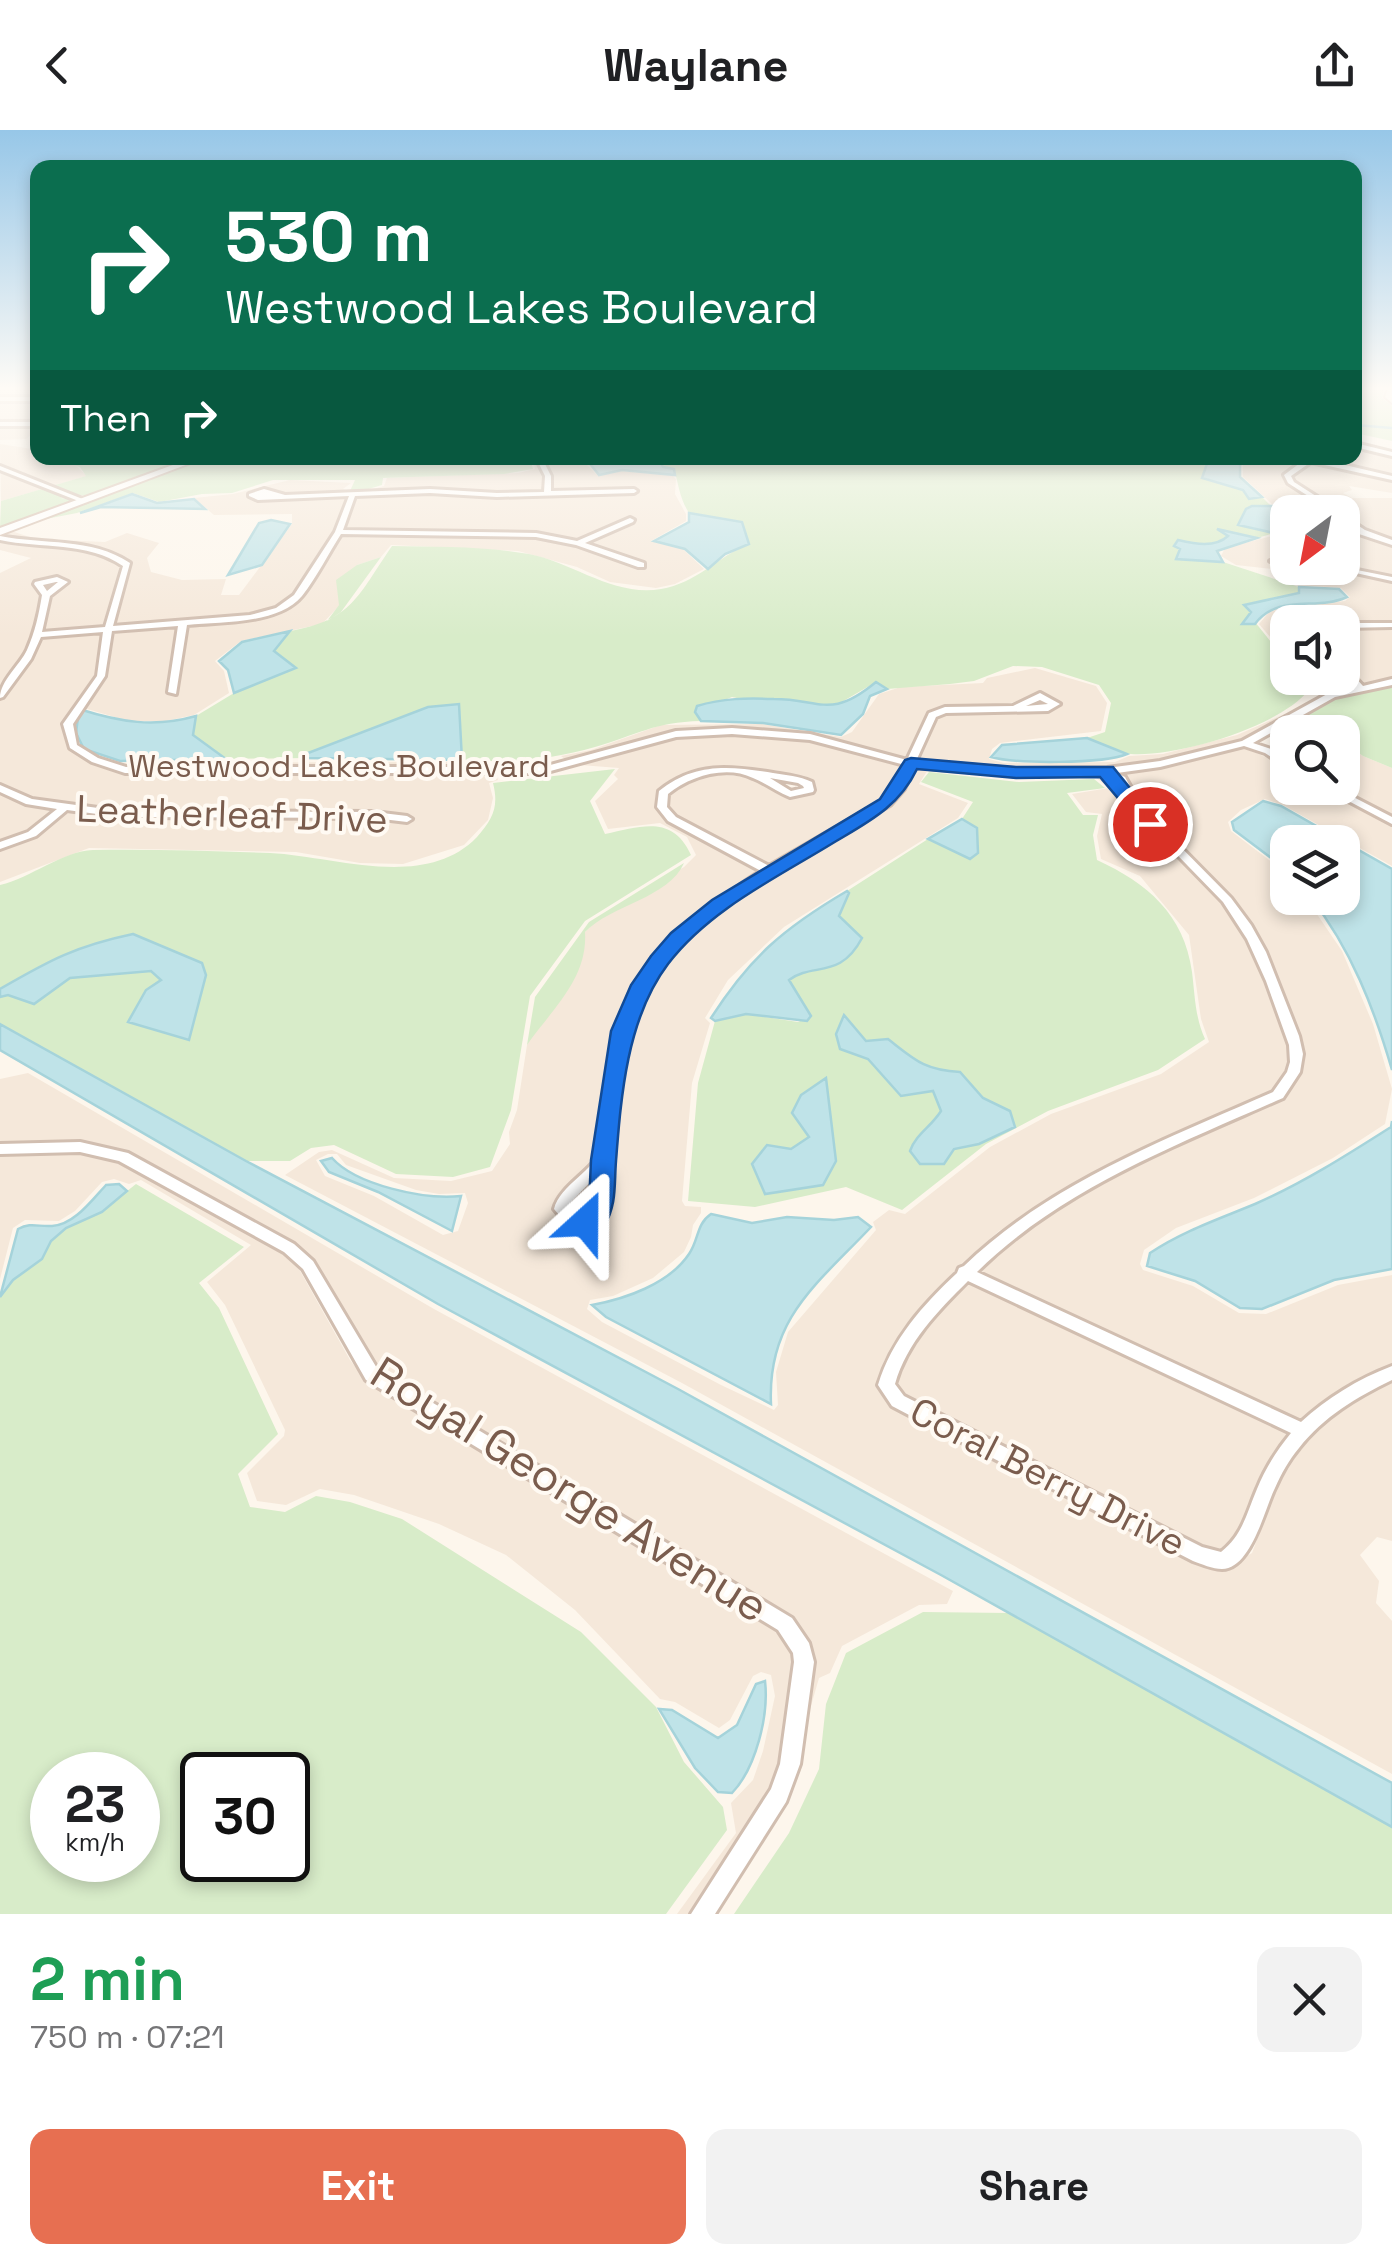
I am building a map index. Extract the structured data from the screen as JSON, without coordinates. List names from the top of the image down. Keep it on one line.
{"streets":{"street":["Westwood Lakes Boulevard","Leatherleaf Drive","Coral Berry Drive","Royal George Avenue"]},"crossings":[["Westwood Lakes Boulevard","Coral Berry Drive"]],"north":"bottom left","page":{"header":"Waylane","turn":["530 m","Westwood Lakes Boulevard"],"then":"Then","speed":"23 km/h","limit":"30","heading":["2 min","750 m · 07:21"],"buttons":["Exit","Share"]}}
